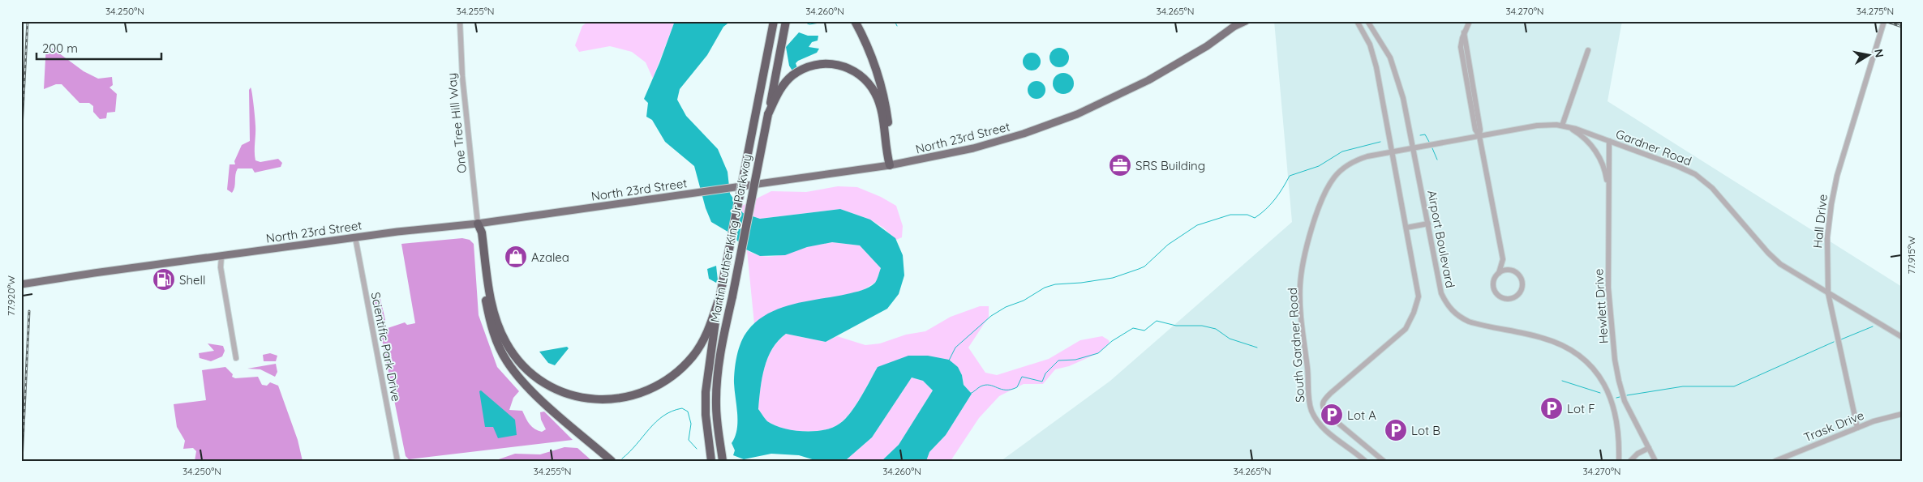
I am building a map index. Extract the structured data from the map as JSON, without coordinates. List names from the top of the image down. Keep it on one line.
{"streets":{"highway":["Martin Luther King Jr Parkway"],"main road":["North 23rd Street"],"street":["One Tree Hill Way","Gardner Road","Hall Drive","Airport Boulevard","Hewlett Drive","South Gardner Road","Scientific Park Drive","Trask Drive"]},"crossings":[["One Tree Hill Way","North 23rd Street"],["North 23rd Street","Scientific Park Drive"],["Gardner Road","Hall Drive"],["Gardner Road","Airport Boulevard"],["Gardner Road","Hewlett Drive"],["Gardner Road","South Gardner Road"],["Hall Drive","Trask Drive"]],"places":{"office":["SRS Building"],"shop":["Azalea"],"fuel station":["Shell"],"parking":["Lot F","Lot A","Lot B"]},"scale_bar":"200 m","north":"right","coordinates":["34.250°N","34.255°N","34.260°N","34.265°N","34.270°N","34.275°N","77.915°W","77.920°W"]}
